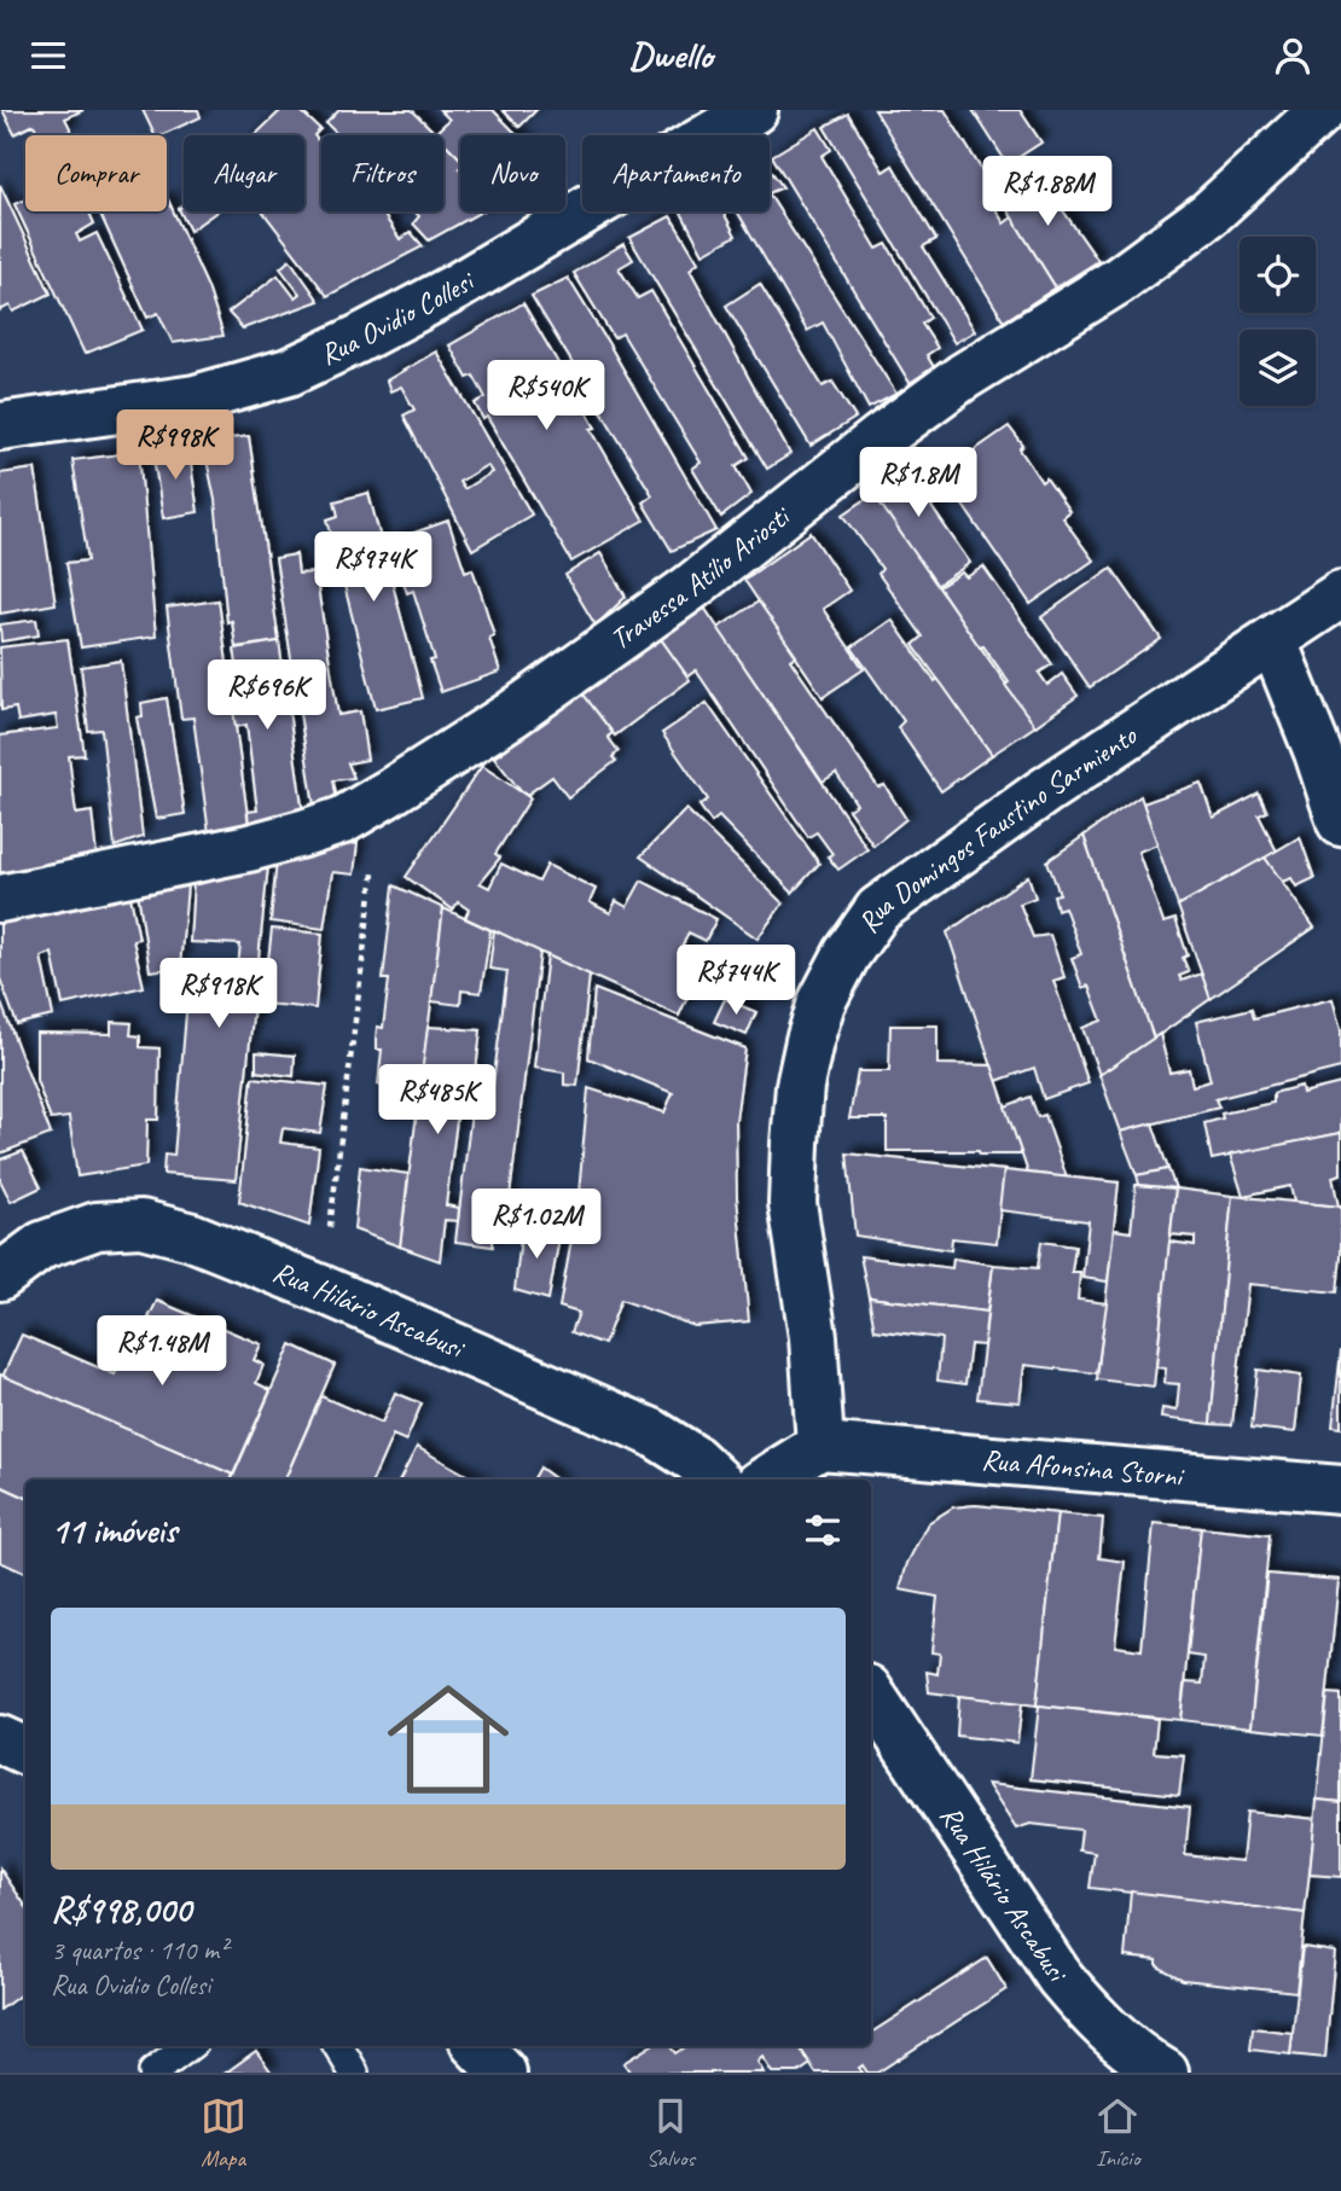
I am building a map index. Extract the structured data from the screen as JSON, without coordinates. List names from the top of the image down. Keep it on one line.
{"streets":{"street":["Rua Ovidio Collesi","Travessa Atílio Ariosti","Rua Domingos Faustino Sarmiento","Rua Hilário Ascabusi","Rua Afonsina Storni"]},"crossings":[["Rua Domingos Faustino Sarmiento","Rua Afonsina Storni"]],"page":{"header":"Dwello","chip":["Comprar","Alugar","Filtros","Novo","Apartamento"],"price":["R$1.88M","R$540K","R$998K","R$1.8M","R$974K","R$696K","R$744K","R$918K","R$485K","R$1.02M","R$1.48M"],"heading":"11 imóveis","list":[{"name":"R$998,000","note":"3 quartos · 110 m² · Rua Ovidio Collesi"}],"tabs":["Mapa","Salvos","Início"]}}
